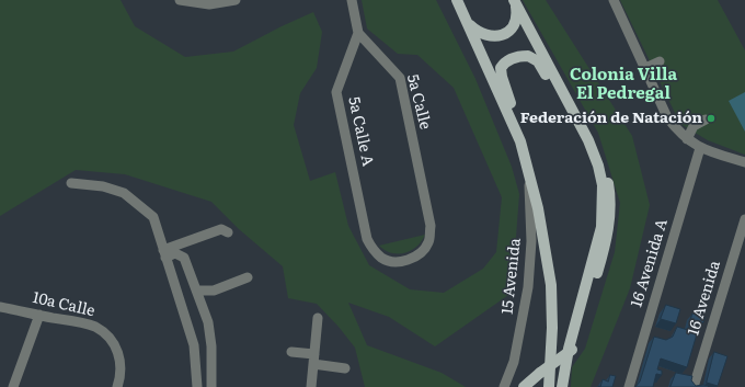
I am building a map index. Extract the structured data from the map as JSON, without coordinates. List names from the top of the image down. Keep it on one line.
{"streets":{"street":["5a Calle","5a Calle A","16 Avenida A","15 Avenida","16 Avenida","10a Calle"]},"crossings":[["5a Calle","5a Calle A"]],"districts":["Colonia Villa El Pedregal"],"places":["Federación de Natación"]}
